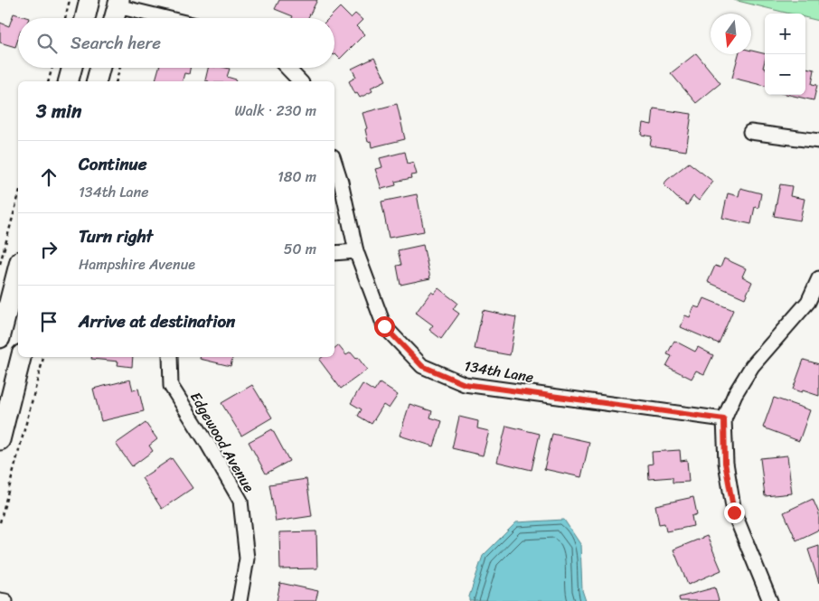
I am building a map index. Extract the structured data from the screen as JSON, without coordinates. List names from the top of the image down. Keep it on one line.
{"streets":{"street":["134th Lane","Edgewood Avenue"]},"north":"bottom","page":{"map_buttons":["+","−"],"search":"Search here","heading":["3 min","Walk · 230 m"],"list":[["Continue","134th Lane","180 m"],["Turn right","Hampshire Avenue","50 m"],"Arrive at destination"]}}
